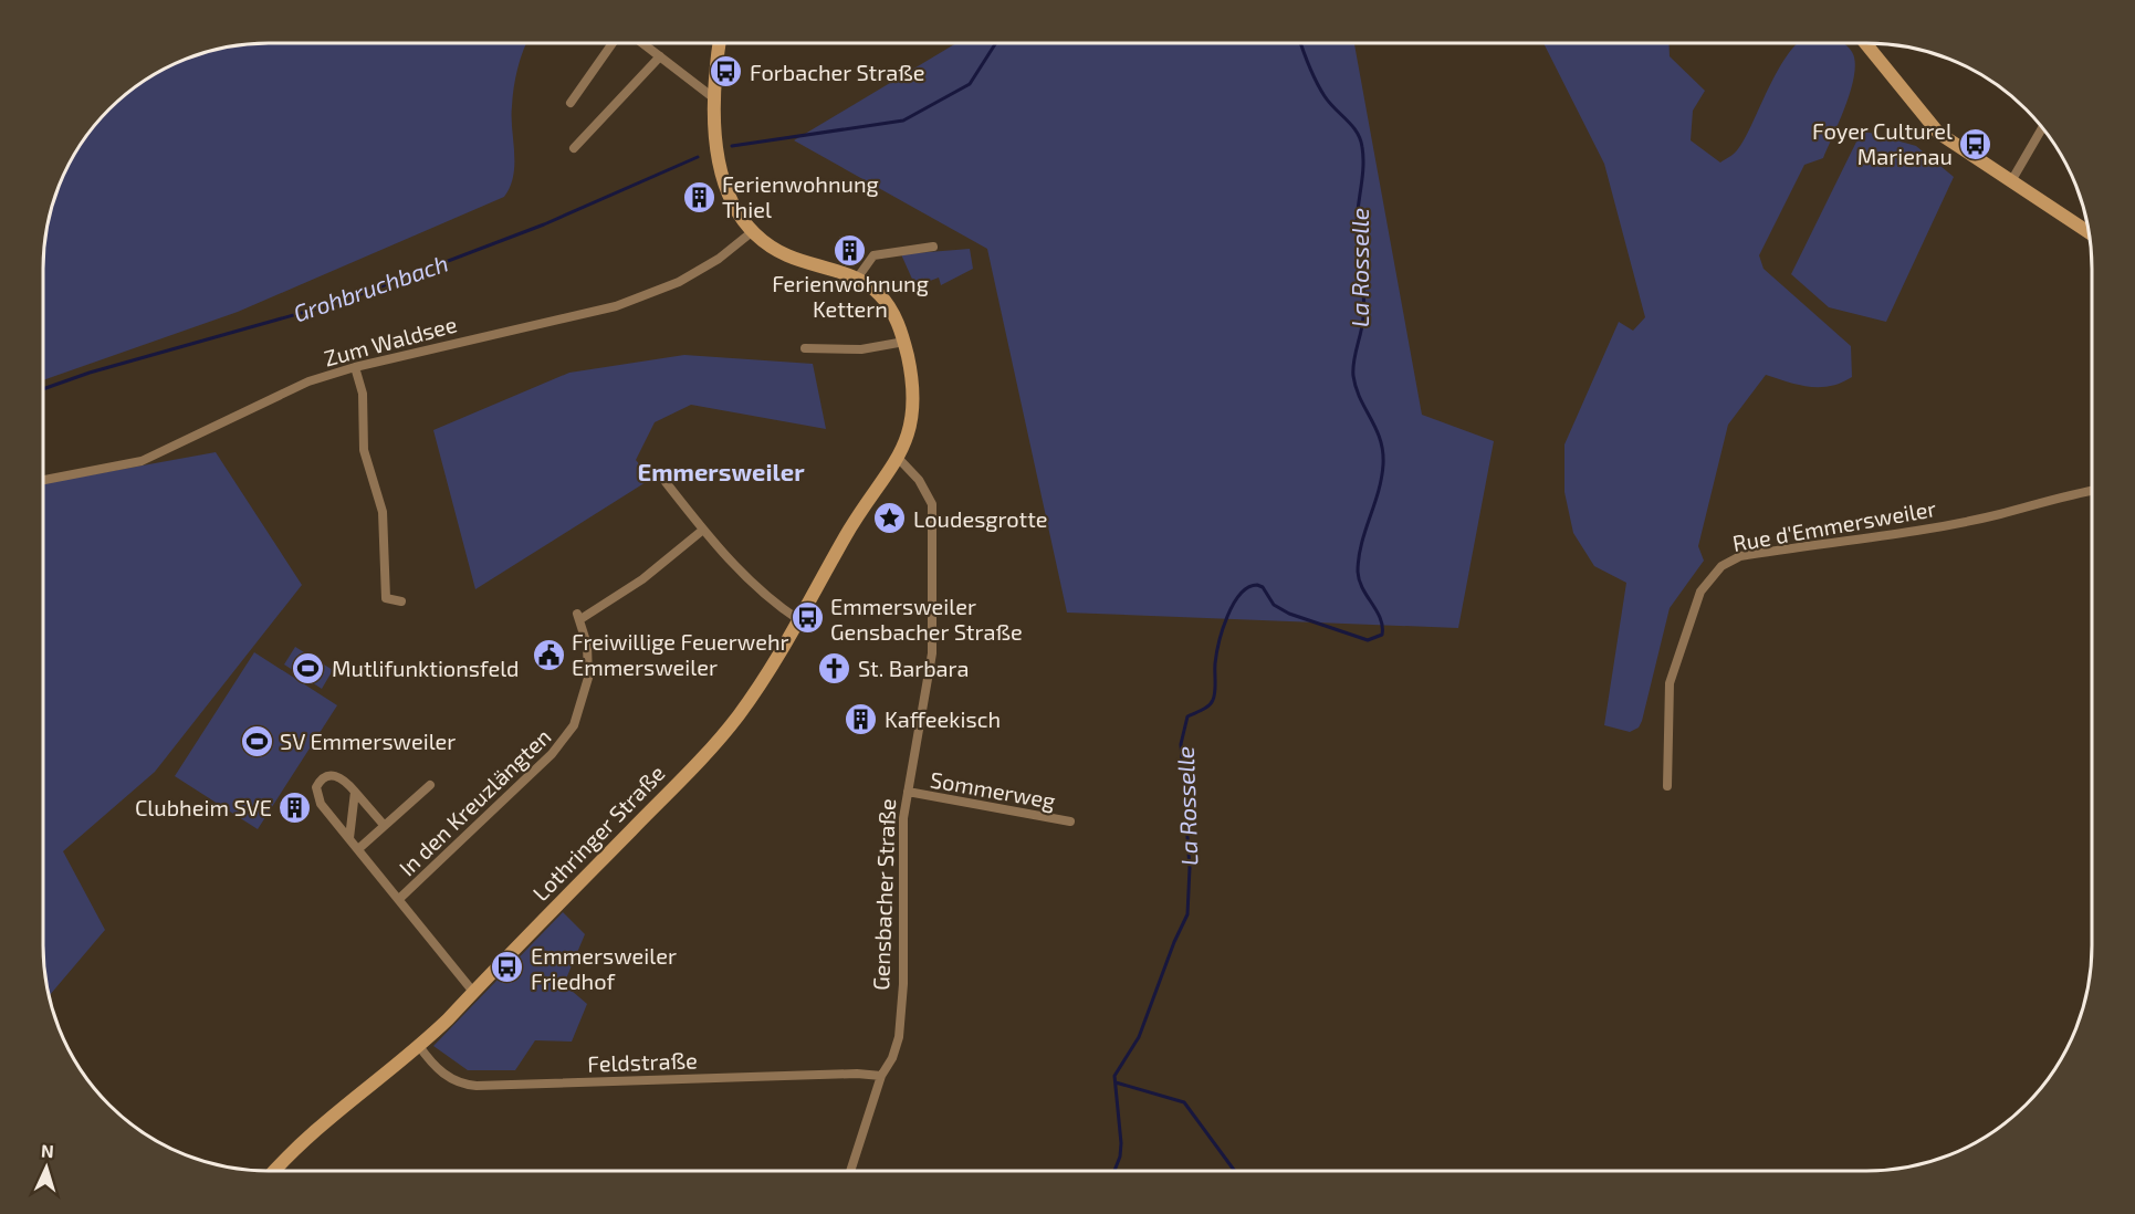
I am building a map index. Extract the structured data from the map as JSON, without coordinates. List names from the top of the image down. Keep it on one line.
{"streets":{"main road":["Lothringer Straße"],"street":["Zum Waldsee","Rue d'Emmersweiler","Sommerweg","In den Kreuzlängten","Gensbacher Straße","Feldstraße"]},"crossings":[["Sommerweg","Gensbacher Straße"],["In den Kreuzlängten","Lothringer Straße"],["Lothringer Straße","Gensbacher Straße"],["Lothringer Straße","Feldstraße"],["Gensbacher Straße","Feldstraße"]],"districts":["Emmersweiler"],"water":["La Rosselle","Grohbruchbach"],"places":{"bus stop":["Forbacher Straße","Foyer Culturel Marienau","Emmersweiler Gensbacher Straße","Emmersweiler Friedhof"],"building":["Ferienwohnung Thiel","Ferienwohnung Kettern","Kaffeekisch","Clubheim SVE"],"place":["Loudesgrotte"],"public building":["Freiwillige Feuerwehr Emmersweiler"],"sports":["Mutlifunktionsfeld","SV Emmersweiler"],"church":["St. Barbara"]},"north":"top"}
